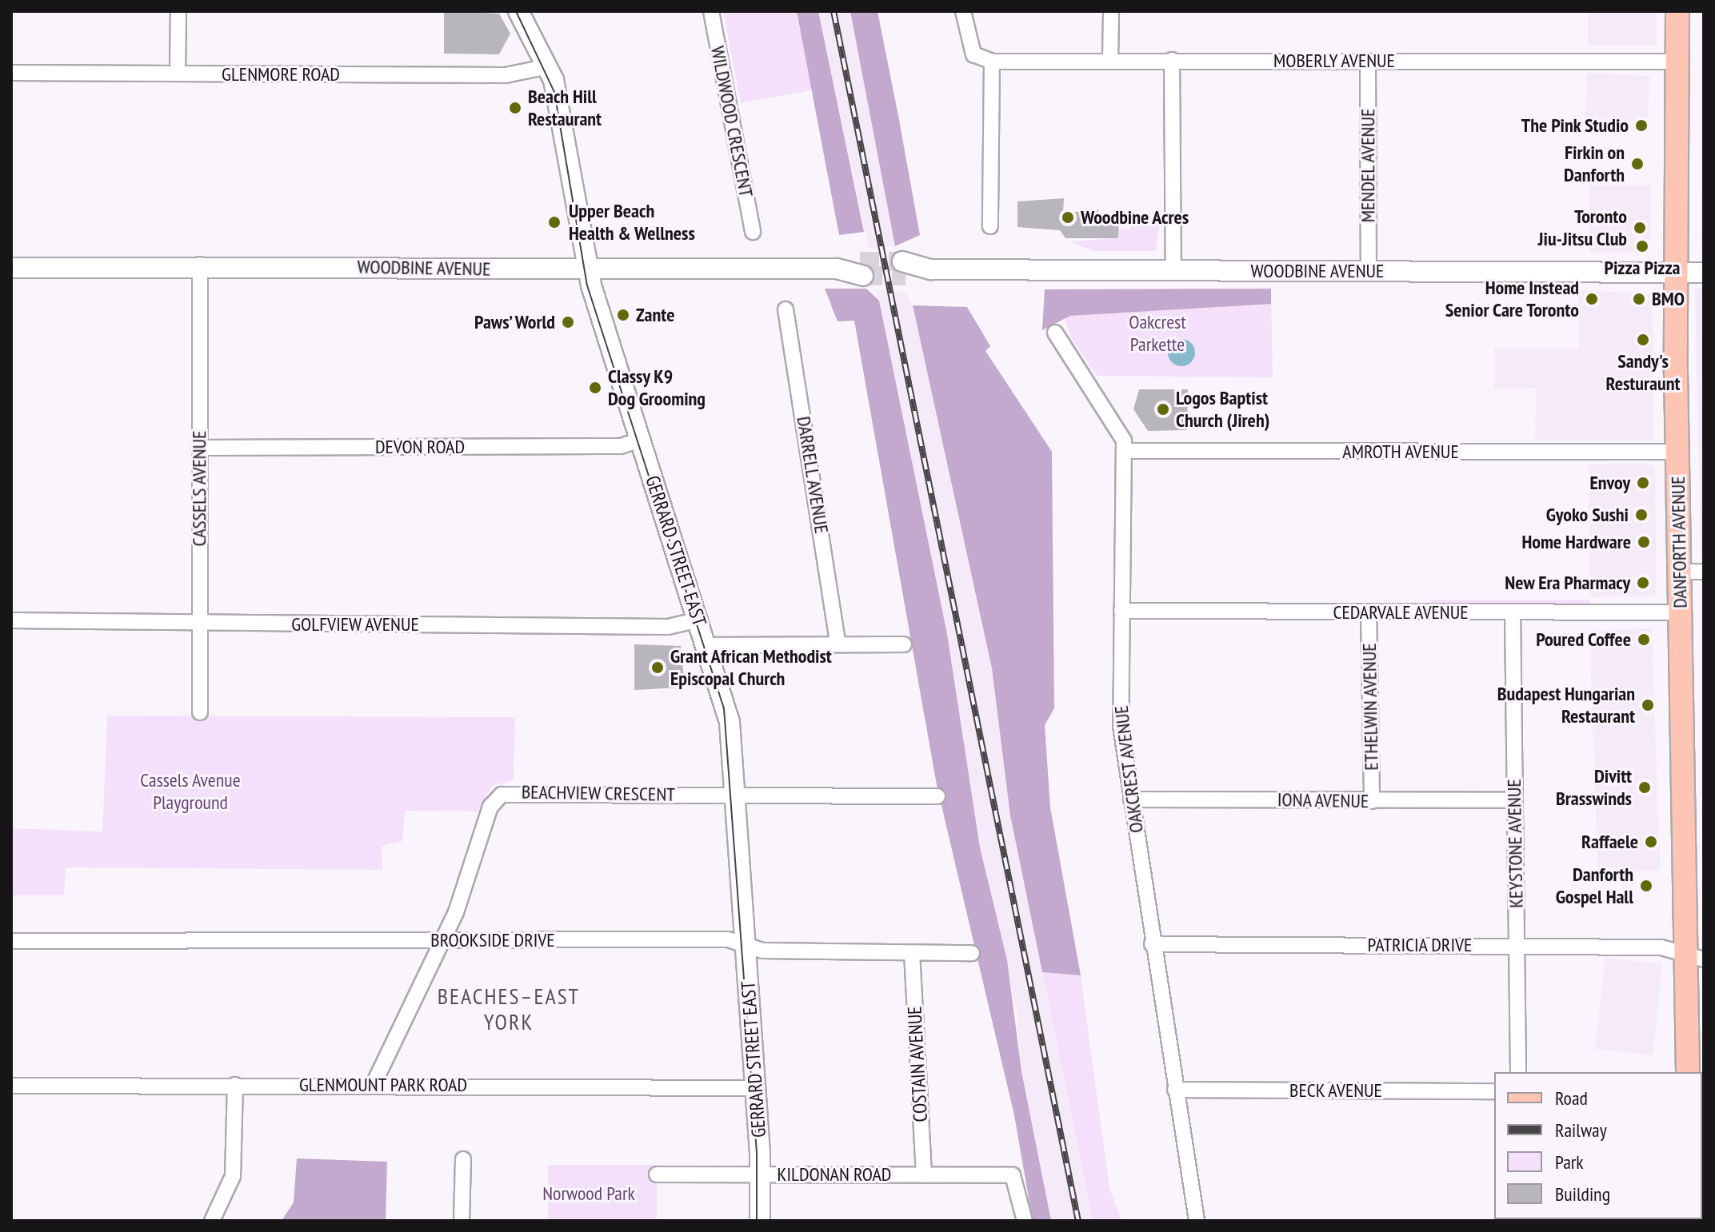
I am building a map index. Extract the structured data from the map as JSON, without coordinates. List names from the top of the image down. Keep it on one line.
{"streets":{"main road":["WOODBINE AVENUE","DANFORTH AVENUE","GERRARD STREET EAST"],"street":["MOBERLY AVENUE","GLENMORE ROAD","WILDWOOD CRESCENT","MENDEL AVENUE","DEVON ROAD","AMROTH AVENUE","DARRELL AVENUE","CASSELS AVENUE","CEDARVALE AVENUE","GOLFVIEW AVENUE","ETHELWIN AVENUE","OAKCREST AVENUE","BEACHVIEW CRESCENT","IONA AVENUE","KEYSTONE AVENUE","BROOKSIDE DRIVE","PATRICIA DRIVE","COSTAIN AVENUE","GLENMOUNT PARK ROAD","BECK AVENUE","KILDONAN ROAD"]},"crossings":[["MOBERLY AVENUE","MENDEL AVENUE"],["MOBERLY AVENUE","DANFORTH AVENUE"],["GLENMORE ROAD","GERRARD STREET EAST"],["MENDEL AVENUE","WOODBINE AVENUE"],["WOODBINE AVENUE","CASSELS AVENUE"],["WOODBINE AVENUE","DANFORTH AVENUE"],["WOODBINE AVENUE","GERRARD STREET EAST"],["DEVON ROAD","CASSELS AVENUE"],["DEVON ROAD","GERRARD STREET EAST"],["AMROTH AVENUE","DANFORTH AVENUE"],["AMROTH AVENUE","OAKCREST AVENUE"],["CASSELS AVENUE","GOLFVIEW AVENUE"],["DANFORTH AVENUE","CEDARVALE AVENUE"],["DANFORTH AVENUE","PATRICIA DRIVE"],["GERRARD STREET EAST","GOLFVIEW AVENUE"],["GERRARD STREET EAST","BEACHVIEW CRESCENT"],["GERRARD STREET EAST","BROOKSIDE DRIVE"],["GERRARD STREET EAST","GLENMOUNT PARK ROAD"],["GERRARD STREET EAST","KILDONAN ROAD"],["CEDARVALE AVENUE","ETHELWIN AVENUE"],["CEDARVALE AVENUE","OAKCREST AVENUE"],["CEDARVALE AVENUE","KEYSTONE AVENUE"],["ETHELWIN AVENUE","IONA AVENUE"],["OAKCREST AVENUE","IONA AVENUE"],["OAKCREST AVENUE","PATRICIA DRIVE"],["OAKCREST AVENUE","BECK AVENUE"],["BEACHVIEW CRESCENT","BROOKSIDE DRIVE"],["BEACHVIEW CRESCENT","GLENMOUNT PARK ROAD"],["IONA AVENUE","KEYSTONE AVENUE"],["KEYSTONE AVENUE","PATRICIA DRIVE"],["BROOKSIDE DRIVE","COSTAIN AVENUE"],["COSTAIN AVENUE","KILDONAN ROAD"]],"districts":["BEACHES–EAST YORK"],"parks":["Oakcrest Parkette","Cassels Avenue Playground","Norwood Park"],"places":["Beach Hill Restaurant","The Pink Studio","Firkin on Danforth","Woodbine Acres","Upper Beach Health & Wellness","Toronto Jiu-Jitsu Club","Pizza Pizza","Home Instead Senior Care Toronto","BMO","Zante","Paws’ World","Sandy's Resturaunt","Classy K9 Dog Grooming","Logos Baptist Church (Jireh)","Envoy","Gyoko Sushi","Home Hardware","New Era Pharmacy","Poured Coffee","Grant African Methodist Episcopal Church","Budapest Hungarian Restaurant","Divitt Brasswinds","Raffaele","Danforth Gospel Hall"],"legend":["Road","Railway","Park","Building"]}
